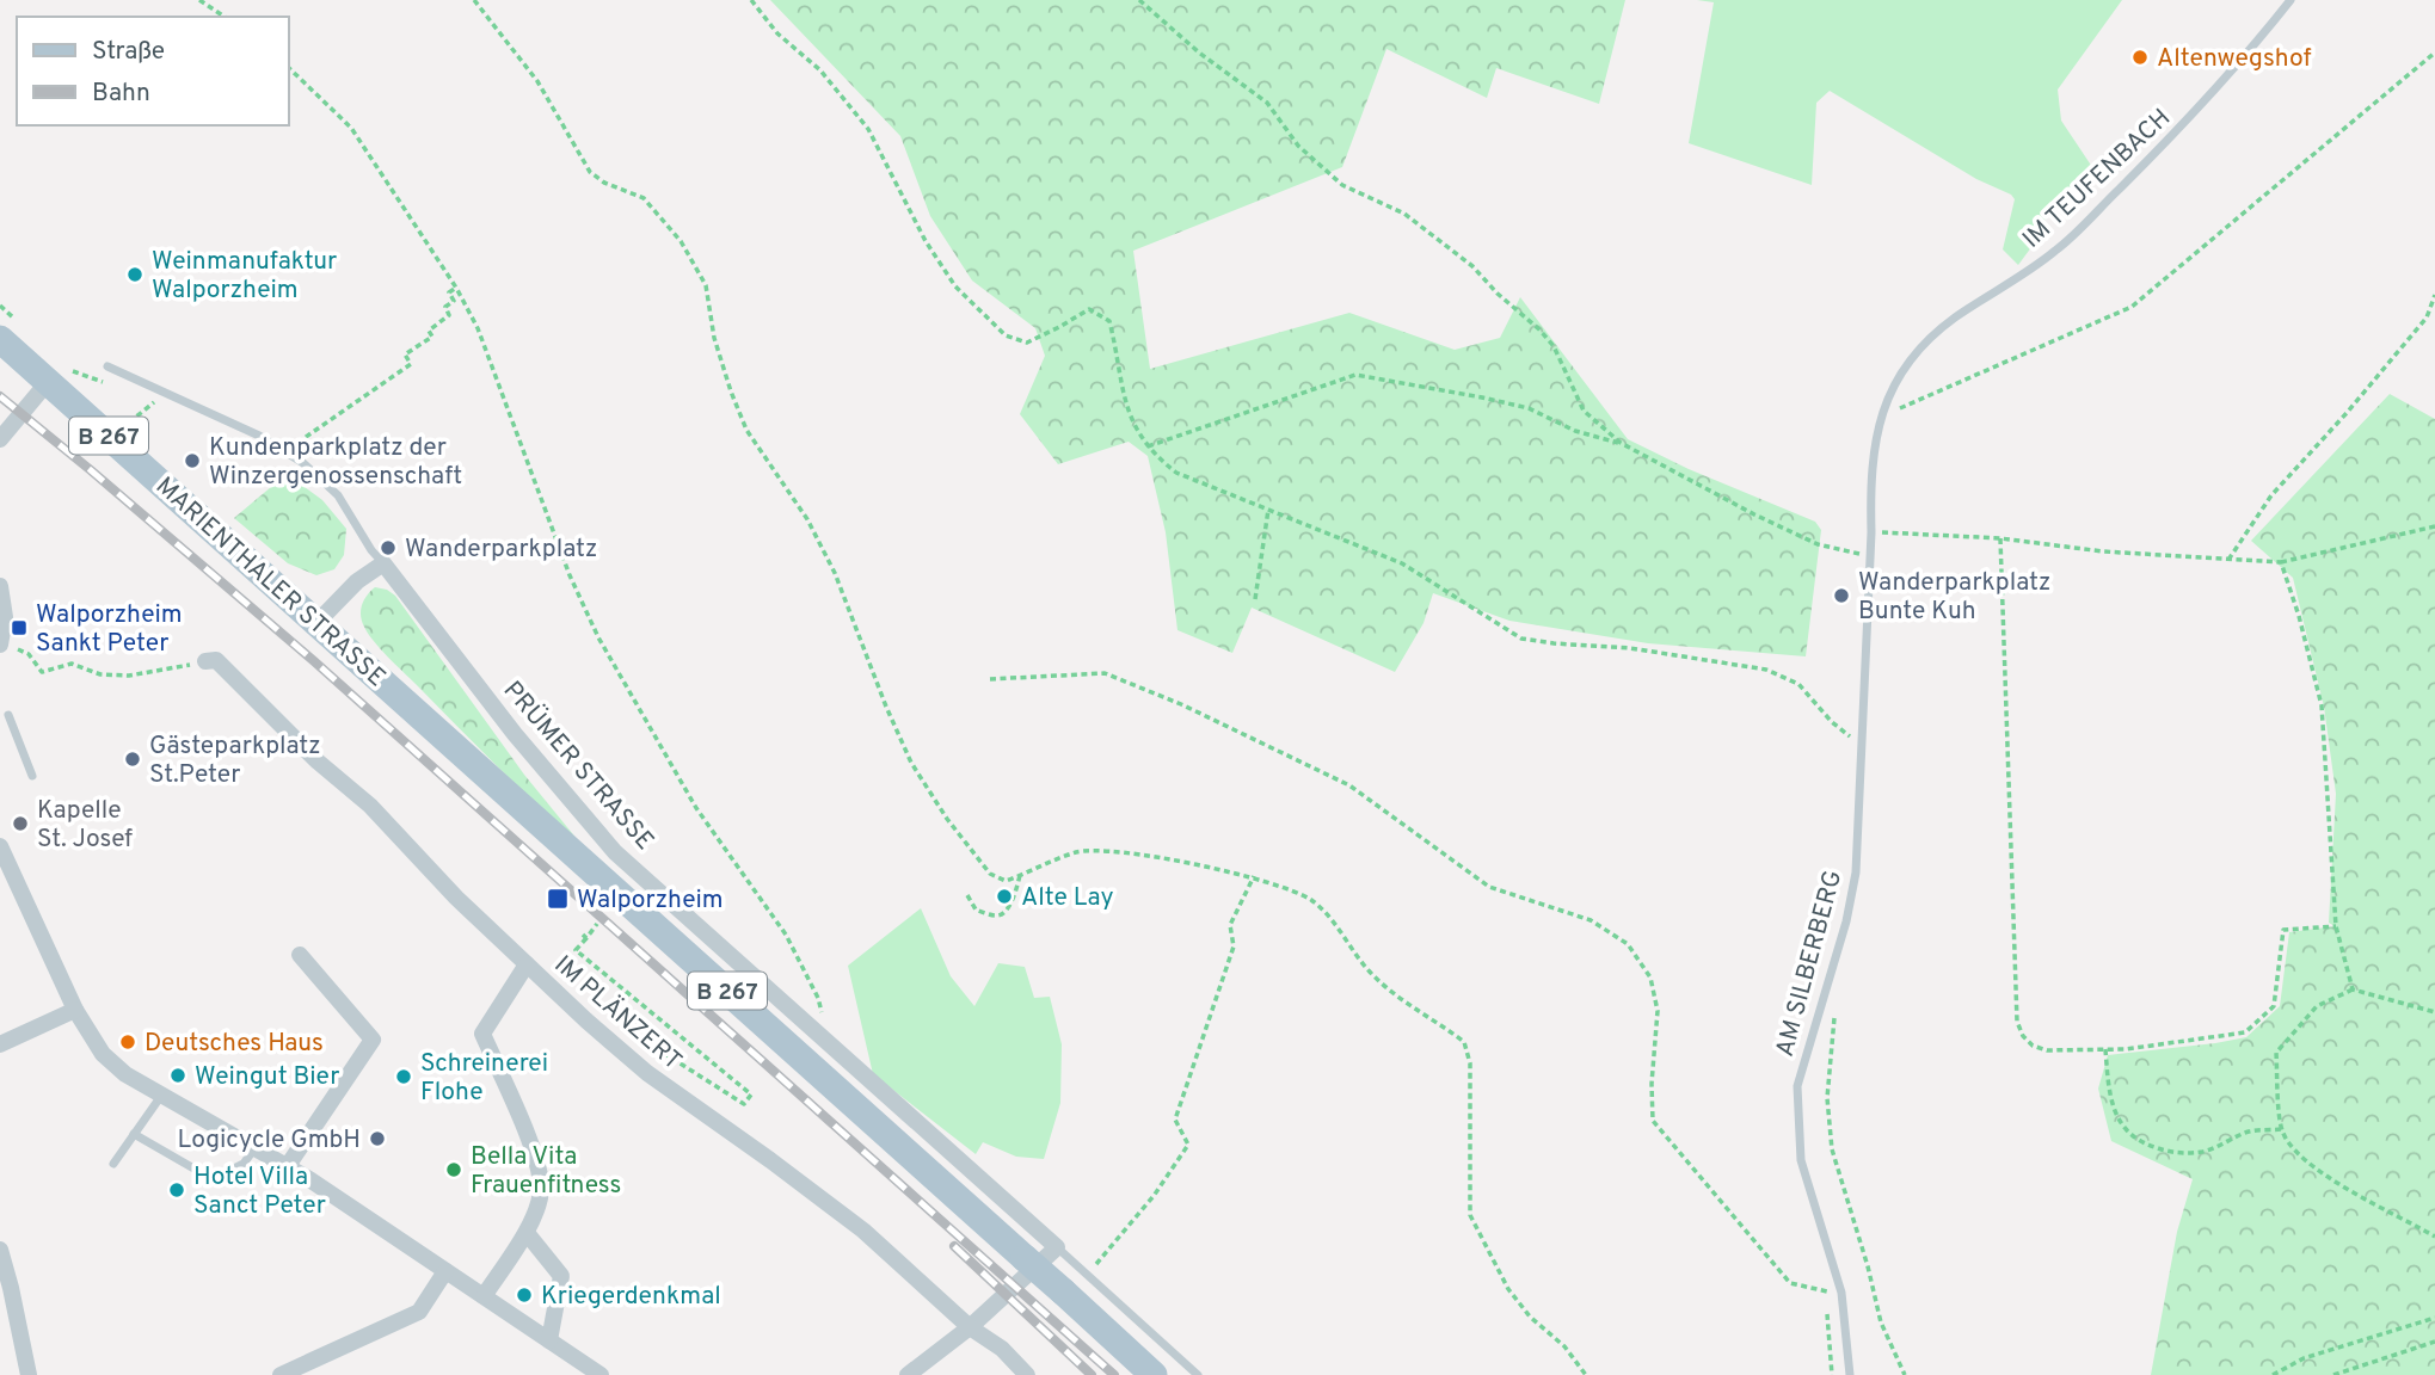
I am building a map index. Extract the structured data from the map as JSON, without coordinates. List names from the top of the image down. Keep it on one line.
{"streets":{"main road":["B 267","MARIENTHALER STRASSE"],"street":["PRÜMER STRASSE","IM PLÄNZERT"],"lane":["IM TEUFENBACH","AM SILBERBERG"]},"crossings":[["IM TEUFENBACH","AM SILBERBERG"]],"places":{"other":["Altenwegshof","Weinmanufaktur Walporzheim","Kundenparkplatz der Winzergenossenschaft","Wanderparkplatz","Wanderparkplatz Bunte Kuh","Gästeparkplatz St.Peter","Kapelle St. Josef","Alte Lay","Deutsches Haus","Weingut Bier","Schreinerei Flohe","Logicycle GmbH","Bella Vita Frauenfitness","Hotel Villa Sanct Peter","Kriegerdenkmal"],"transit":["Walporzheim Sankt Peter","Walporzheim"]},"legend":["Straße","Bahn"]}
